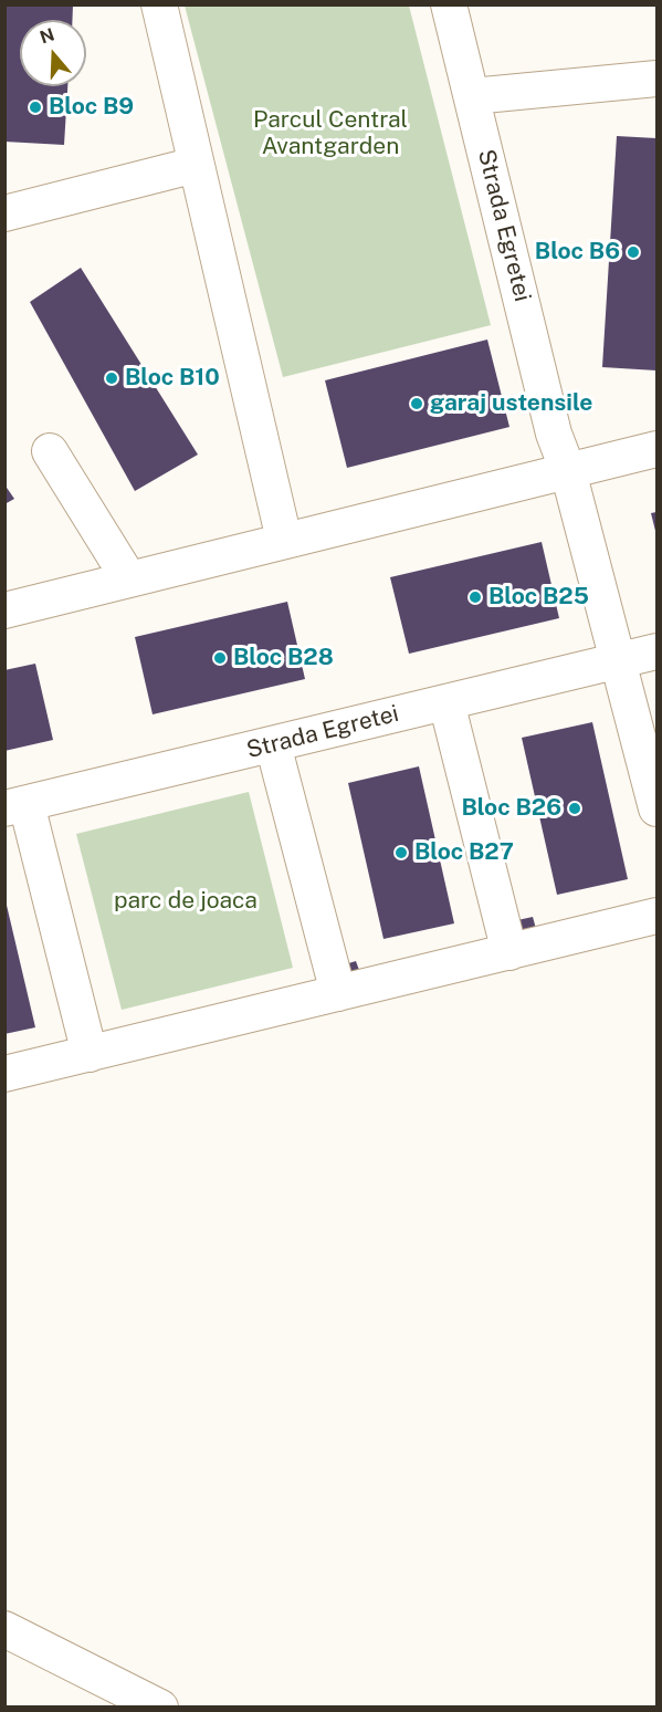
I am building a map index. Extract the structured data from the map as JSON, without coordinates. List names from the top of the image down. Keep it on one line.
{"streets":{"street":["Strada Egretei"]},"parks":["Parcul Central Avantgarden","parc de joaca"],"places":["Bloc B9","Bloc B6","Bloc B10","garaj ustensile","Bloc B25","Bloc B28","Bloc B26","Bloc B27"],"north":"top"}
